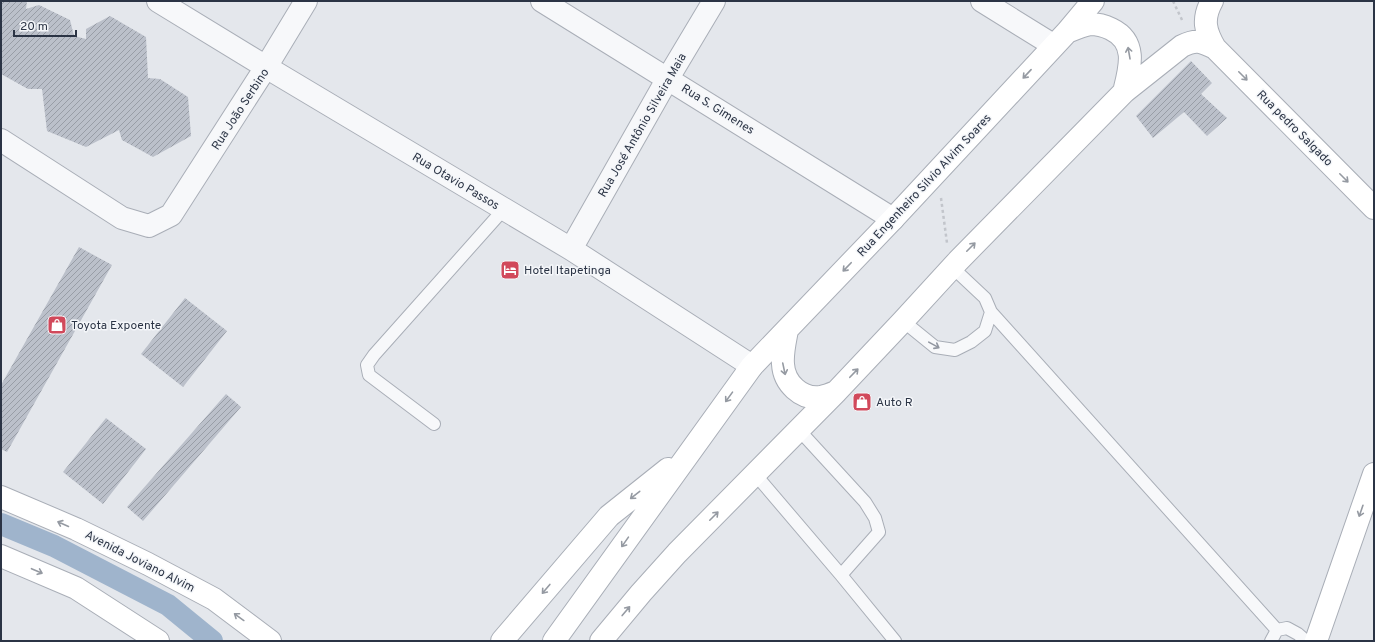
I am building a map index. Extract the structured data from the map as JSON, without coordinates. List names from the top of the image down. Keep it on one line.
{"streets":{"main road":["Rua pedro Salgado","Rua Engenheiro Silvio Alvim Soares","Avenida Joviano Alvim"],"street":["Rua João Serbino","Rua S. Gimenes","Rua José Antônio Silveira Maia","Rua Otavio Passos"]},"crossings":[["Rua João Serbino","Rua Otavio Passos"],["Rua S. Gimenes","Rua José Antônio Silveira Maia"],["Rua S. Gimenes","Rua Engenheiro Silvio Alvim Soares"],["Rua José Antônio Silveira Maia","Rua Otavio Passos"],["Rua Otavio Passos","Rua Engenheiro Silvio Alvim Soares"]],"one_way":["Rua pedro Salgado"],"places":{"hotel":["Hotel Itapetinga"],"shop":["Toyota Expoente","Auto R"]},"scale_bar":"20 m"}
